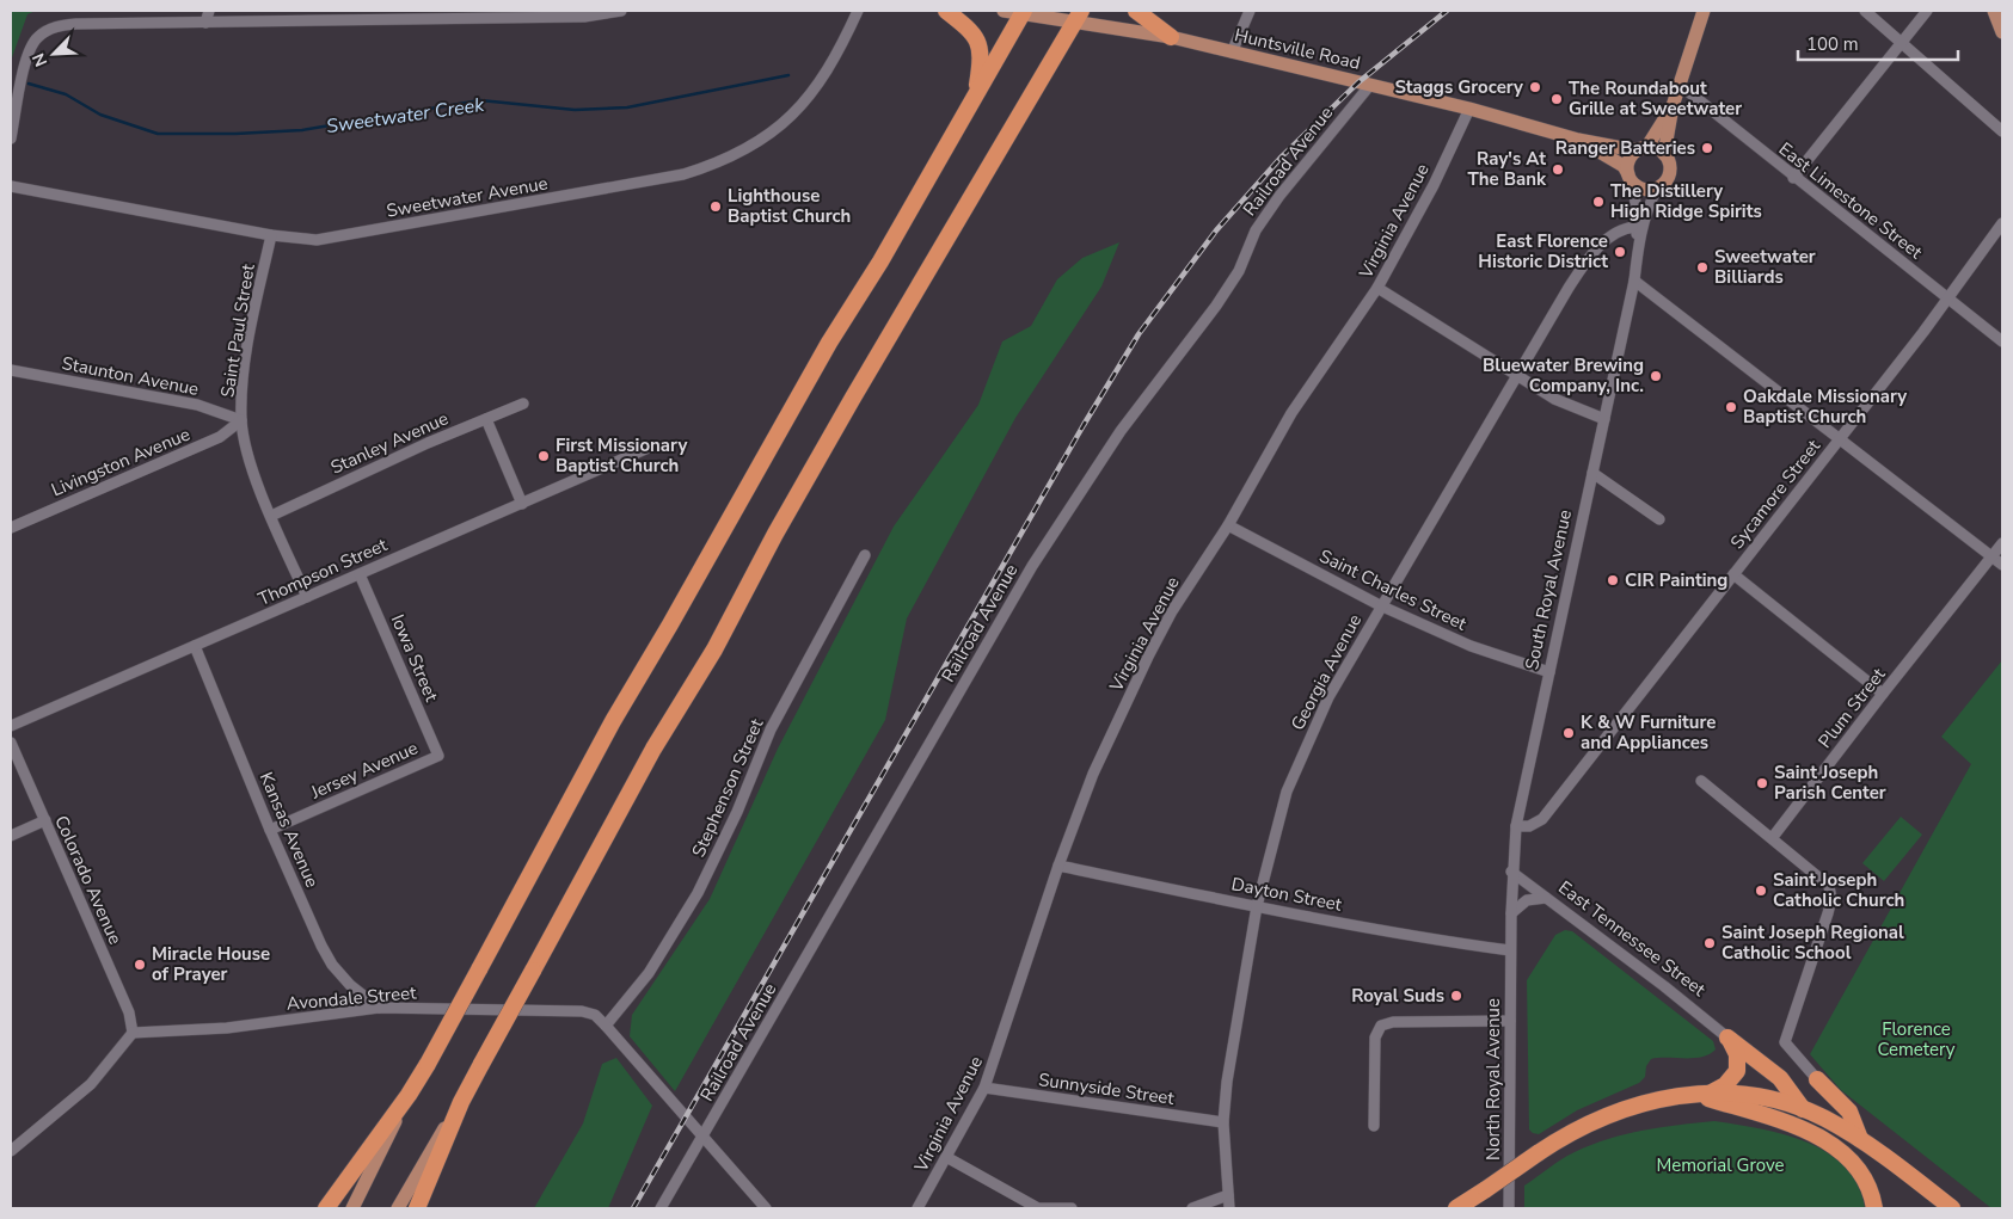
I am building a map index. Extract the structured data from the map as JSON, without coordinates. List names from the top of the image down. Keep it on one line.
{"streets":{"main road":["Huntsville Road"],"street":["Railroad Avenue","Sweetwater Avenue","East Limestone Street","Virginia Avenue","Saint Paul Street","Staunton Avenue","Stanley Avenue","Livingston Avenue","Sycamore Street","Thompson Street","Saint Charles Street","South Royal Avenue","Iowa Street","Georgia Avenue","Plum Street","Jersey Avenue","Stephenson Street","Kansas Avenue","Colorado Avenue","Dayton Street","East Tennessee Street","Avondale Street","North Royal Avenue","Sunnyside Street"]},"crossings":[["Huntsville Road","Railroad Avenue"],["Huntsville Road","Virginia Avenue"],["Huntsville Road","South Royal Avenue"],["Sweetwater Avenue","Saint Paul Street"],["East Limestone Street","Sycamore Street"],["Virginia Avenue","Saint Charles Street"],["Virginia Avenue","Dayton Street"],["Virginia Avenue","Sunnyside Street"],["Saint Paul Street","Staunton Avenue"],["Saint Paul Street","Stanley Avenue"],["Saint Paul Street","Livingston Avenue"],["Saint Paul Street","Thompson Street"],["Staunton Avenue","Livingston Avenue"],["Sycamore Street","South Royal Avenue"],["Thompson Street","Iowa Street"],["Thompson Street","Kansas Avenue"],["Saint Charles Street","South Royal Avenue"],["Saint Charles Street","Georgia Avenue"],["South Royal Avenue","Georgia Avenue"],["South Royal Avenue","Dayton Street"],["South Royal Avenue","East Tennessee Street"],["South Royal Avenue","North Royal Avenue"],["Iowa Street","Jersey Avenue"],["Georgia Avenue","Dayton Street"],["Georgia Avenue","Sunnyside Street"],["Jersey Avenue","Kansas Avenue"],["Stephenson Street","Avondale Street"],["Kansas Avenue","Avondale Street"],["Colorado Avenue","Avondale Street"],["Dayton Street","North Royal Avenue"]],"water":["Sweetwater Creek"],"parks":["Florence Cemetery","Memorial Grove"],"places":["Staggs Grocery","The Roundabout Grille at Sweetwater","Ranger Batteries","Ray's At The Bank","The Distillery High Ridge Spirits","Lighthouse Baptist Church","East Florence Historic District","Sweetwater Billiards","Bluewater Brewing Company, Inc.","Oakdale Missionary Baptist Church","First Missionary Baptist Church","CIR Painting","K & W Furniture and Appliances","Saint Joseph Parish Center","Saint Joseph Catholic Church","Saint Joseph Regional Catholic School","Miracle House of Prayer","Royal Suds"],"scale_bar":"100 m","north":"bottom left"}
